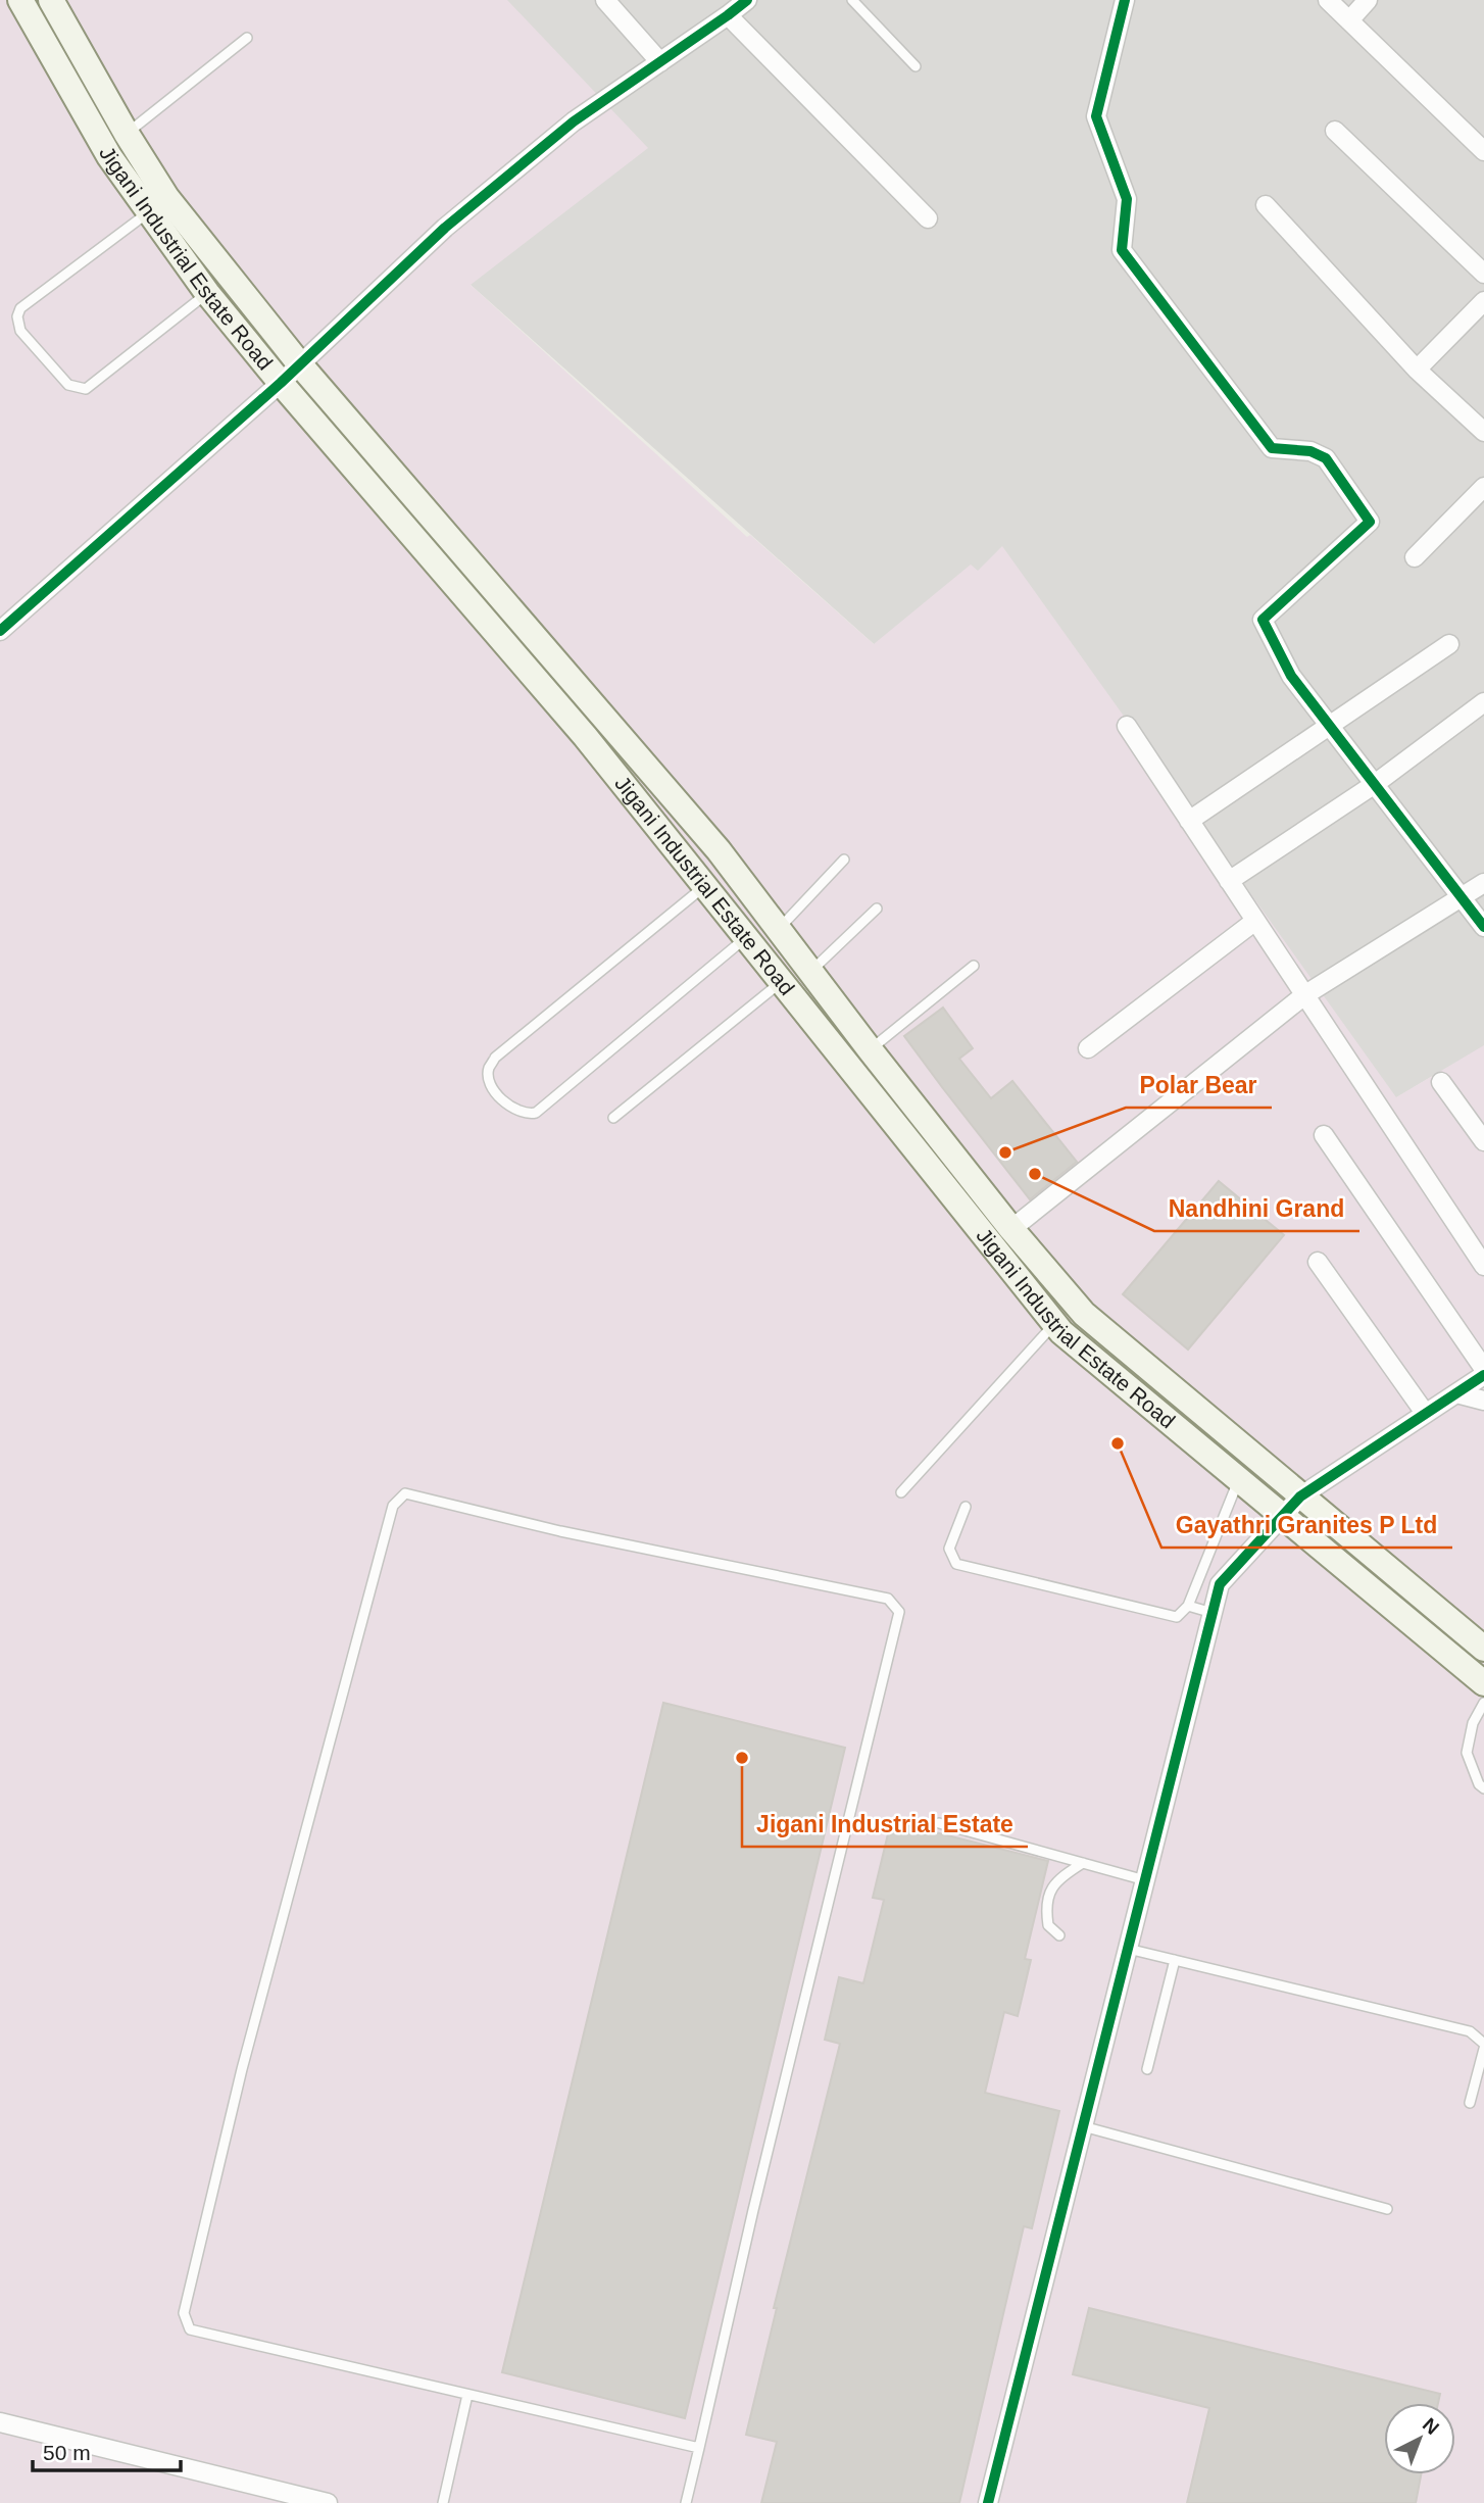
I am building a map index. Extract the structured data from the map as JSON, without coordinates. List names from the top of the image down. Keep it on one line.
{"streets":{"main road":["Jigani Industrial Estate Road"]},"places":["Polar Bear","Nandhini Grand","Gayathri Granites P Ltd","Jigani Industrial Estate"],"scale_bar":"50 m","north":"top right"}
